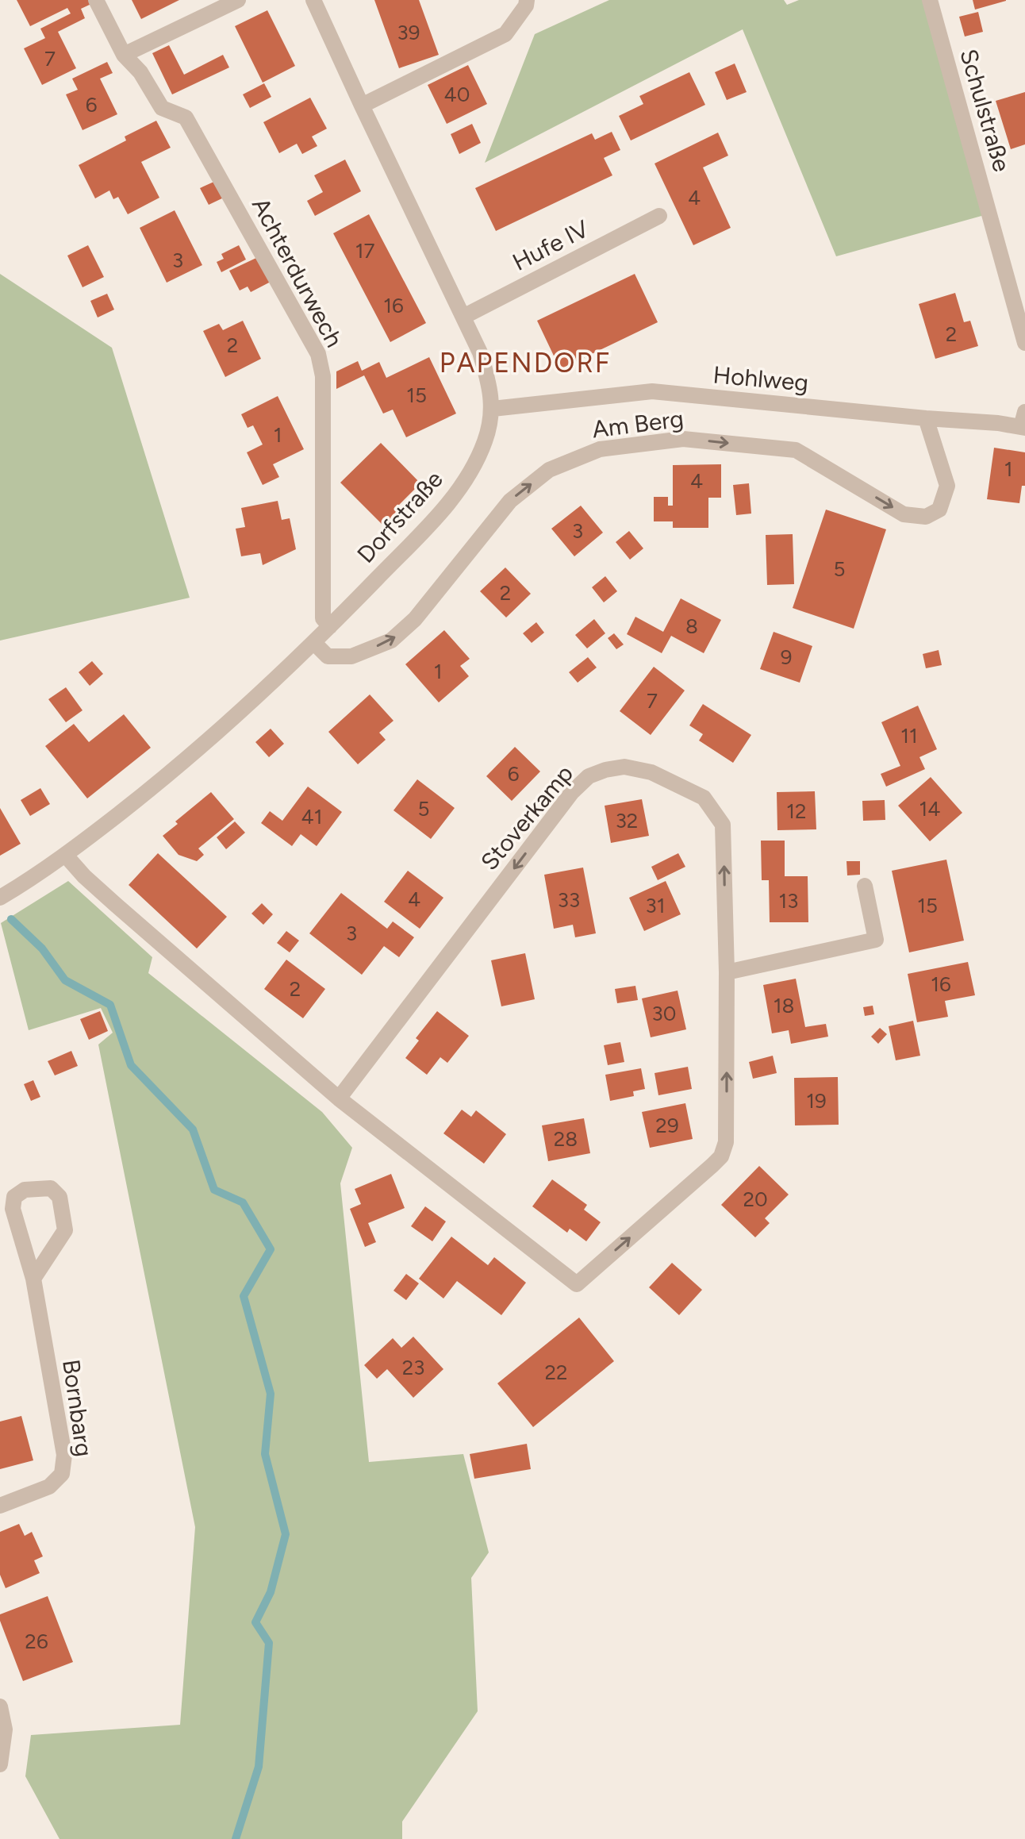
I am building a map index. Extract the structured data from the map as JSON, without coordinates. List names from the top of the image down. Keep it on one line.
{"streets":{"street":["Schulstraße","Hufe IV","Achterdurwech","Hohlweg","Am Berg","Dorfstraße","Stoverkamp","Bornbarg"]},"crossings":[["Hufe IV","Dorfstraße"],["Achterdurwech","Dorfstraße"],["Hohlweg","Am Berg"],["Hohlweg","Dorfstraße"],["Am Berg","Dorfstraße"],["Dorfstraße","Stoverkamp"]],"districts":["PAPENDORF"],"house_numbers":["39","7","40","6","4","17","3","16","2","2","15","1","1","4","3","5","2","8","9","1","7","11","6","5","14","12","41","32","4","33","13","31","15","3","16","2","18","30","19","29","28","20","23","22","26"]}
